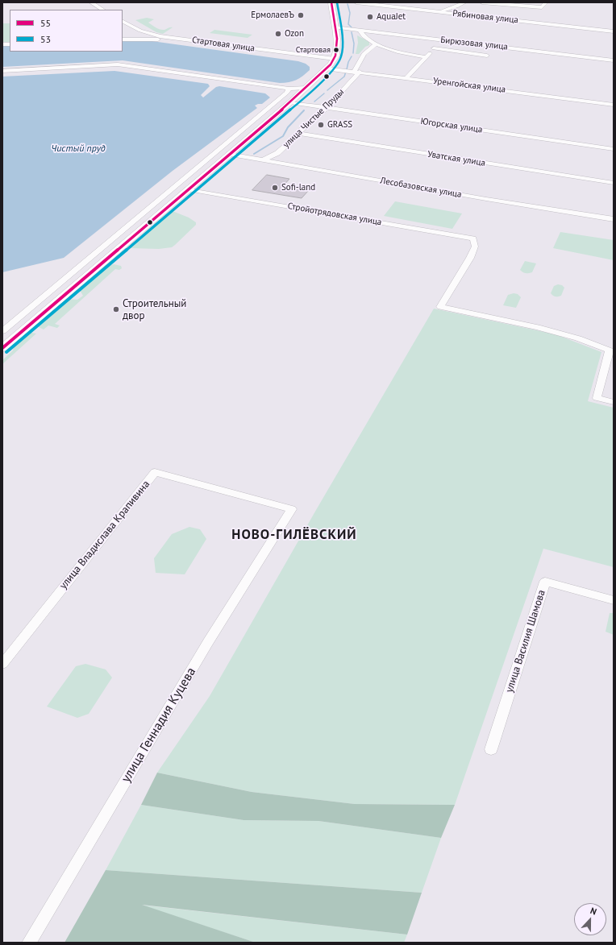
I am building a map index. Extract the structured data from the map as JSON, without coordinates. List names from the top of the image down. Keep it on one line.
{"streets":{"street":["Рябиновая улица","Бирюзовая улица","Стартовая улица","Уренгойская улица","улица Чистые Пруды","Югорская улица","Уватская улица","Лесобазовская улица","Стройотрядовская улица","улица Владислава Крапивина","улица Василия Шамова","улица Геннадия Куцева"]},"crossings":[["Уренгойская улица","улица Чистые Пруды"],["улица Чистые Пруды","Югорская улица"],["улица Чистые Пруды","Уватская улица"],["улица Чистые Пруды","Лесобазовская улица"],["улица Владислава Крапивина","улица Геннадия Куцева"]],"districts":["НОВО-ГИЛЁВСКИЙ"],"water":["Чистый пруд"],"places":["ЕрмолаевЪ","AquaJet","Ozon","Стартовая","GRASS","Sofi-land","Строительный двор"],"lines":["transit line 55","transit line 53"],"legend":["55","53"],"north":"top"}
